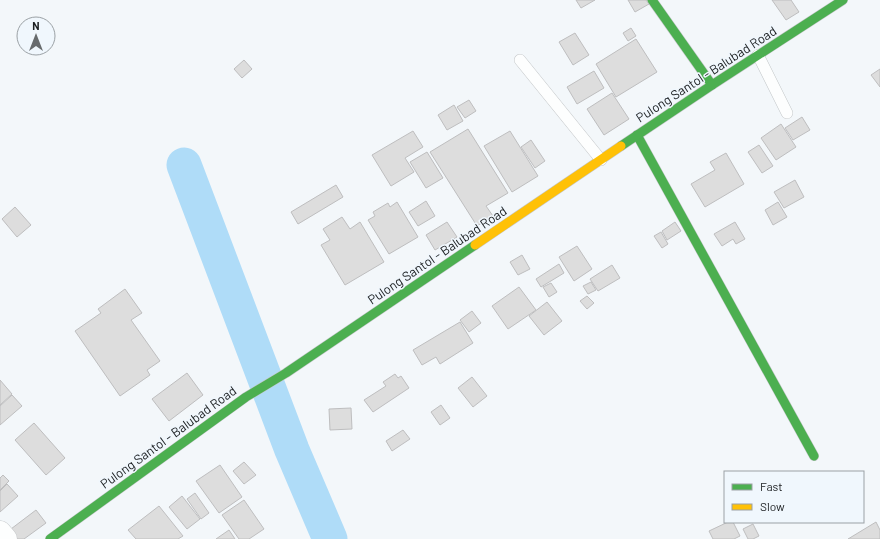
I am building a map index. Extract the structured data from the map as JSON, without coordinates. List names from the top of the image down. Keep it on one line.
{"streets":{"street":["Pulong Santol - Balubad Road"]},"legend":["Fast","Slow"],"north":"top"}
